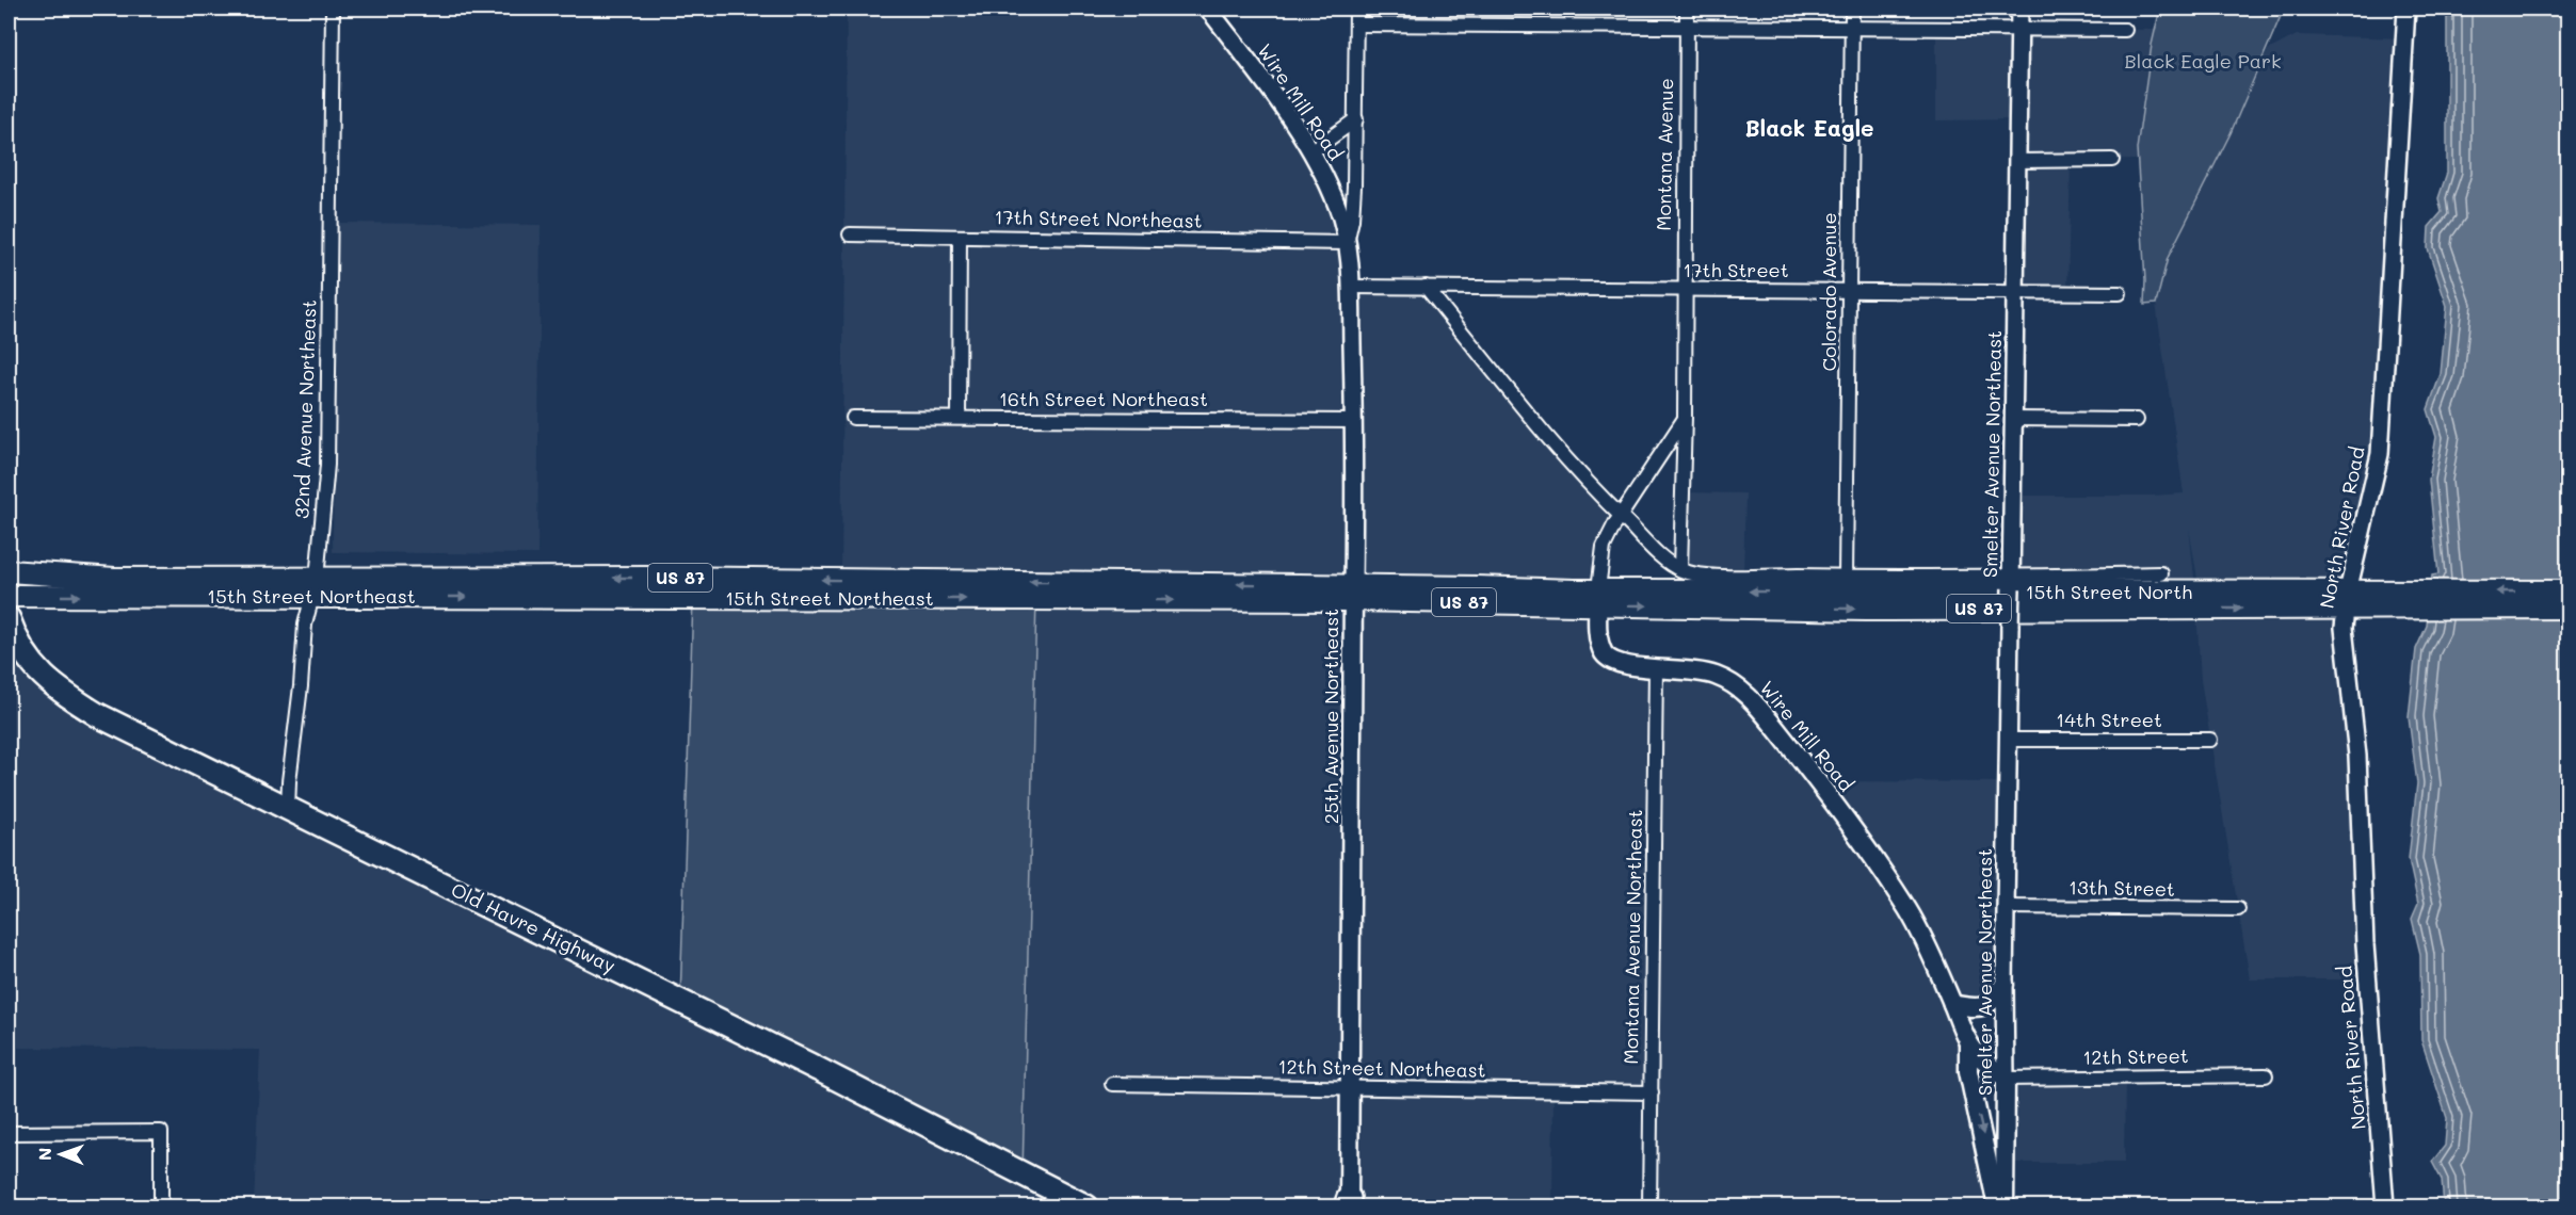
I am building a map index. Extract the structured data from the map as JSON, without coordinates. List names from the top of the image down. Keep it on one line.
{"streets":{"highway":["Old Havre Highway"],"main road":["Wire Mill Road","Smelter Avenue Northeast","US 87","15th Street North","15th Street Northeast","25th Avenue Northeast"],"street":["Montana Avenue","17th Street Northeast","17th Street","Colorado Avenue","16th Street Northeast","32nd Avenue Northeast","North River Road","14th Street","13th Street","Montana Avenue Northeast","12th Street","12th Street Northeast"]},"crossings":[["Wire Mill Road","Smelter Avenue Northeast"],["Wire Mill Road","15th Street North"],["Wire Mill Road","25th Avenue Northeast"],["Wire Mill Road","Montana Avenue Northeast"],["Wire Mill Road","12th Street"],["Montana Avenue","17th Street"],["Montana Avenue","15th Street North"],["17th Street Northeast","25th Avenue Northeast"],["17th Street","Colorado Avenue"],["17th Street","Smelter Avenue Northeast"],["17th Street","25th Avenue Northeast"],["Colorado Avenue","15th Street North"],["16th Street Northeast","25th Avenue Northeast"],["32nd Avenue Northeast","15th Street Northeast"],["32nd Avenue Northeast","Old Havre Highway"],["Smelter Avenue Northeast","15th Street North"],["Smelter Avenue Northeast","14th Street"],["Smelter Avenue Northeast","13th Street"],["Smelter Avenue Northeast","12th Street"],["North River Road","15th Street North"],["15th Street North","15th Street Northeast"],["15th Street Northeast","25th Avenue Northeast"],["25th Avenue Northeast","12th Street Northeast"],["Montana Avenue Northeast","12th Street Northeast"]],"districts":["Black Eagle"],"parks":["Black Eagle Park"],"north":"left"}
